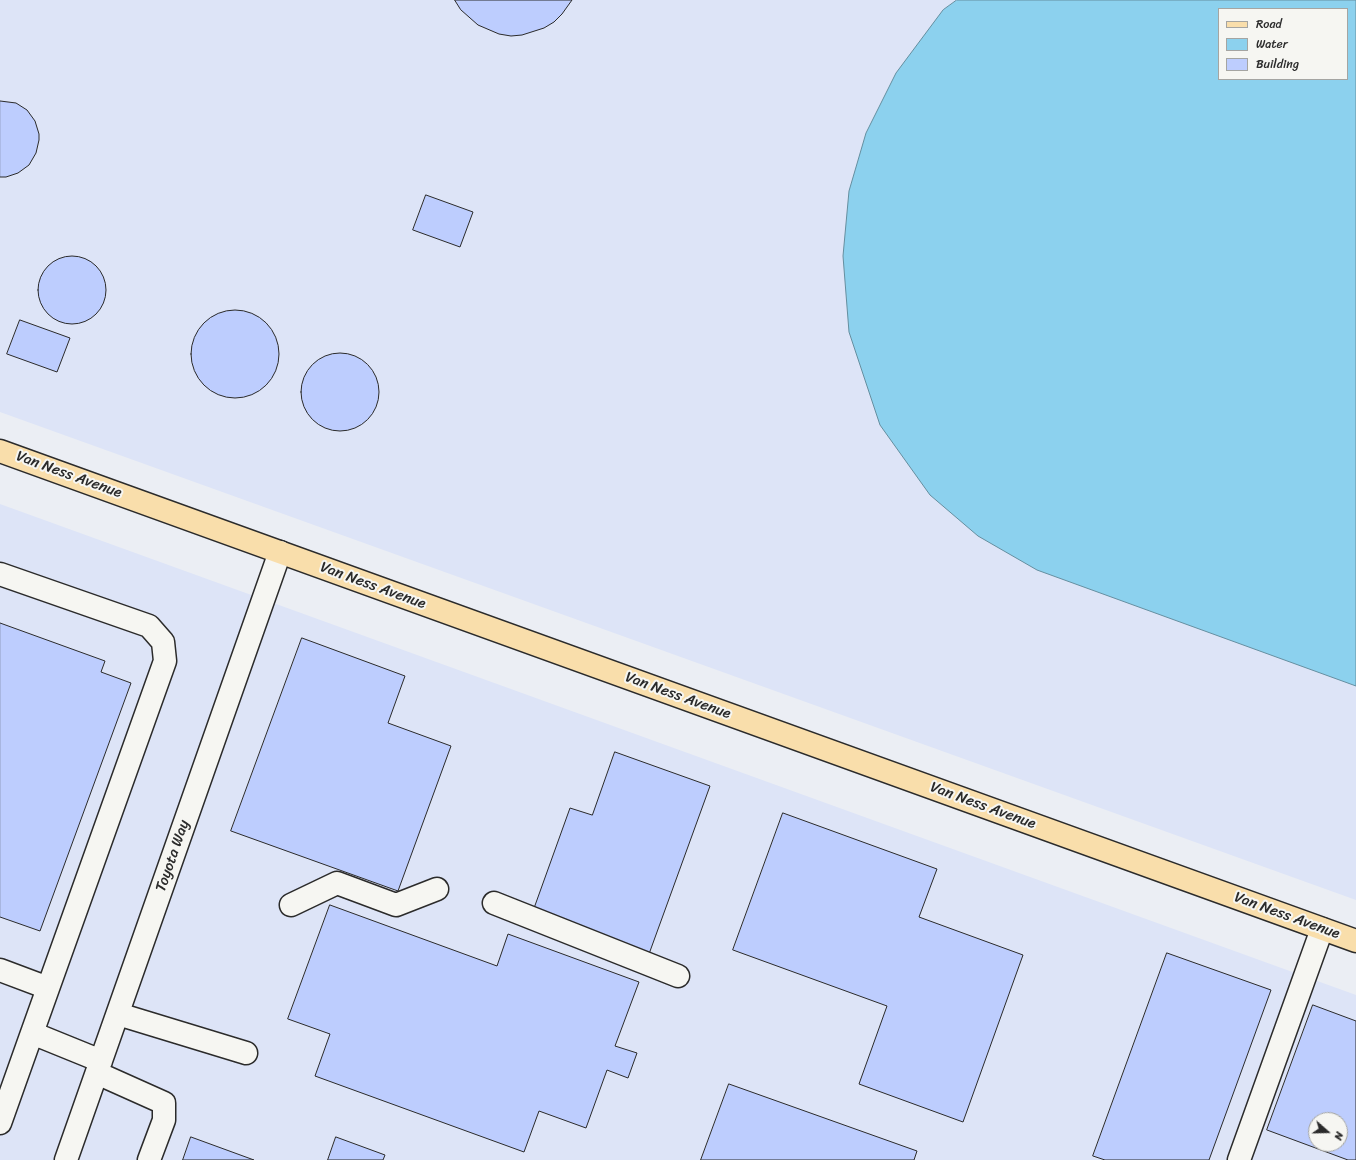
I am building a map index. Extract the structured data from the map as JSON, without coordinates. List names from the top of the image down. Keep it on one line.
{"streets":{"main road":["Van Ness Avenue"],"street":["Toyota Way"]},"crossings":[["Van Ness Avenue","Toyota Way"]],"legend":["Road","Water","Building"],"north":"right"}
